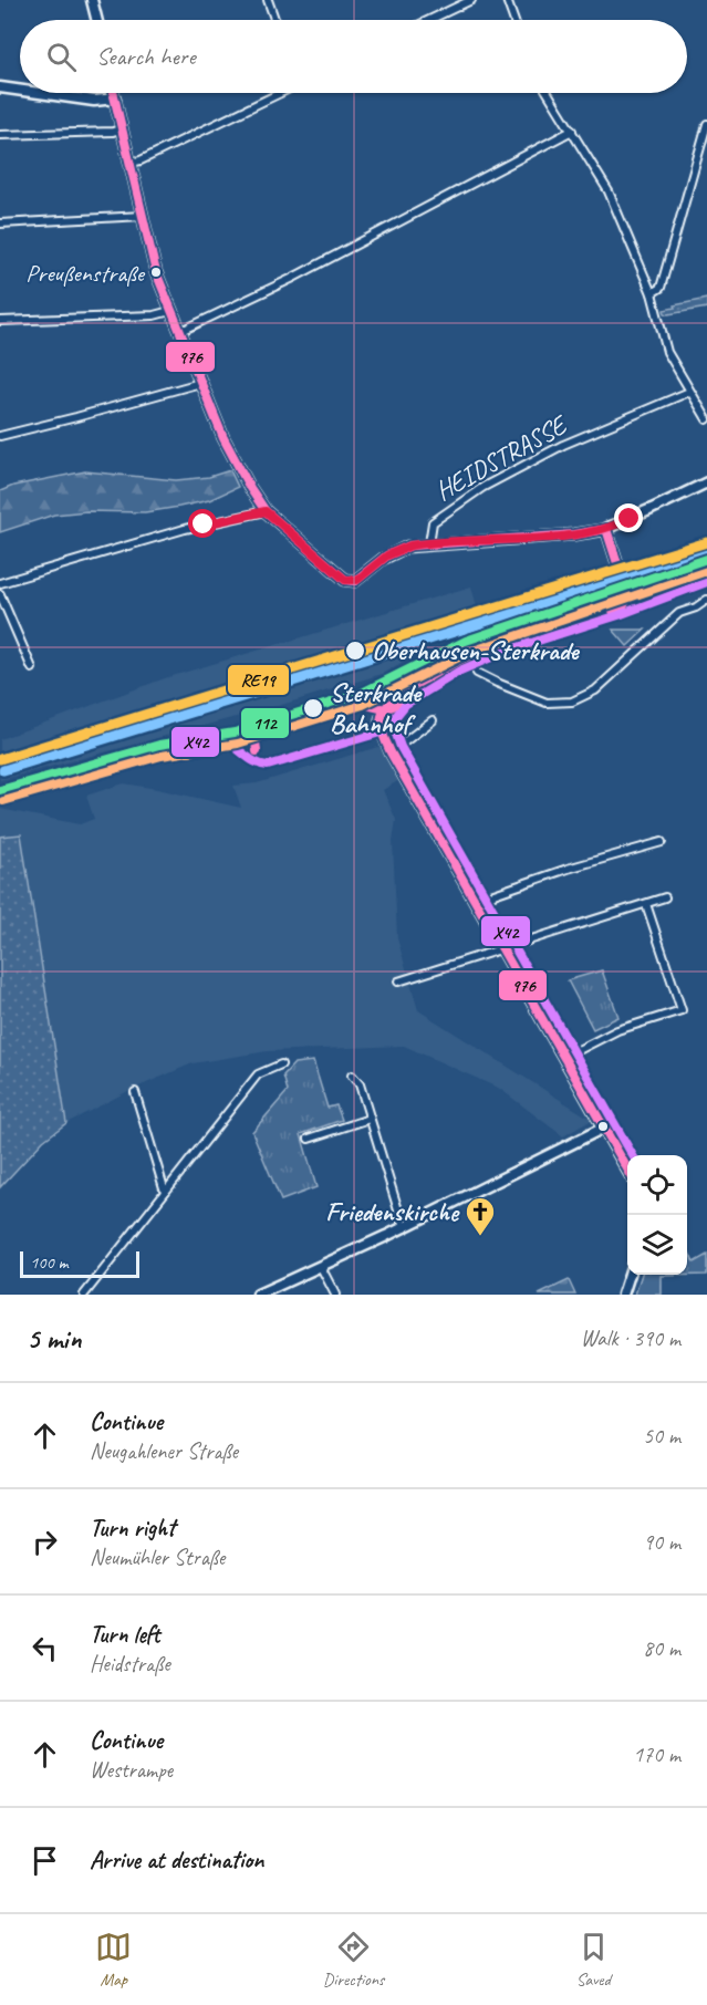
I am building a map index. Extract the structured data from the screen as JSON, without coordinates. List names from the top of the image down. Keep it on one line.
{"streets":{"street":["HEIDSTRASSE"]},"places":{"other":["Preußenstraße","Oberhausen-Sterkrade","Sterkrade Bahnhof"],"church":["Friedenskirche"]},"lines":["transit line 976","transit line RE19","transit line 112","transit line X42"],"scale_bar":"100 m","page":{"search":"Search here","scale":"100 m","heading":["5 min","Walk · 390 m"],"list":[["Continue","Neugahlener Straße","50 m"],["Turn right","Neumühler Straße","90 m"],["Turn left","Heidstraße","80 m"],["Continue","Westrampe","170 m"],"Arrive at destination"],"nav":["Map","Directions","Saved"]}}
